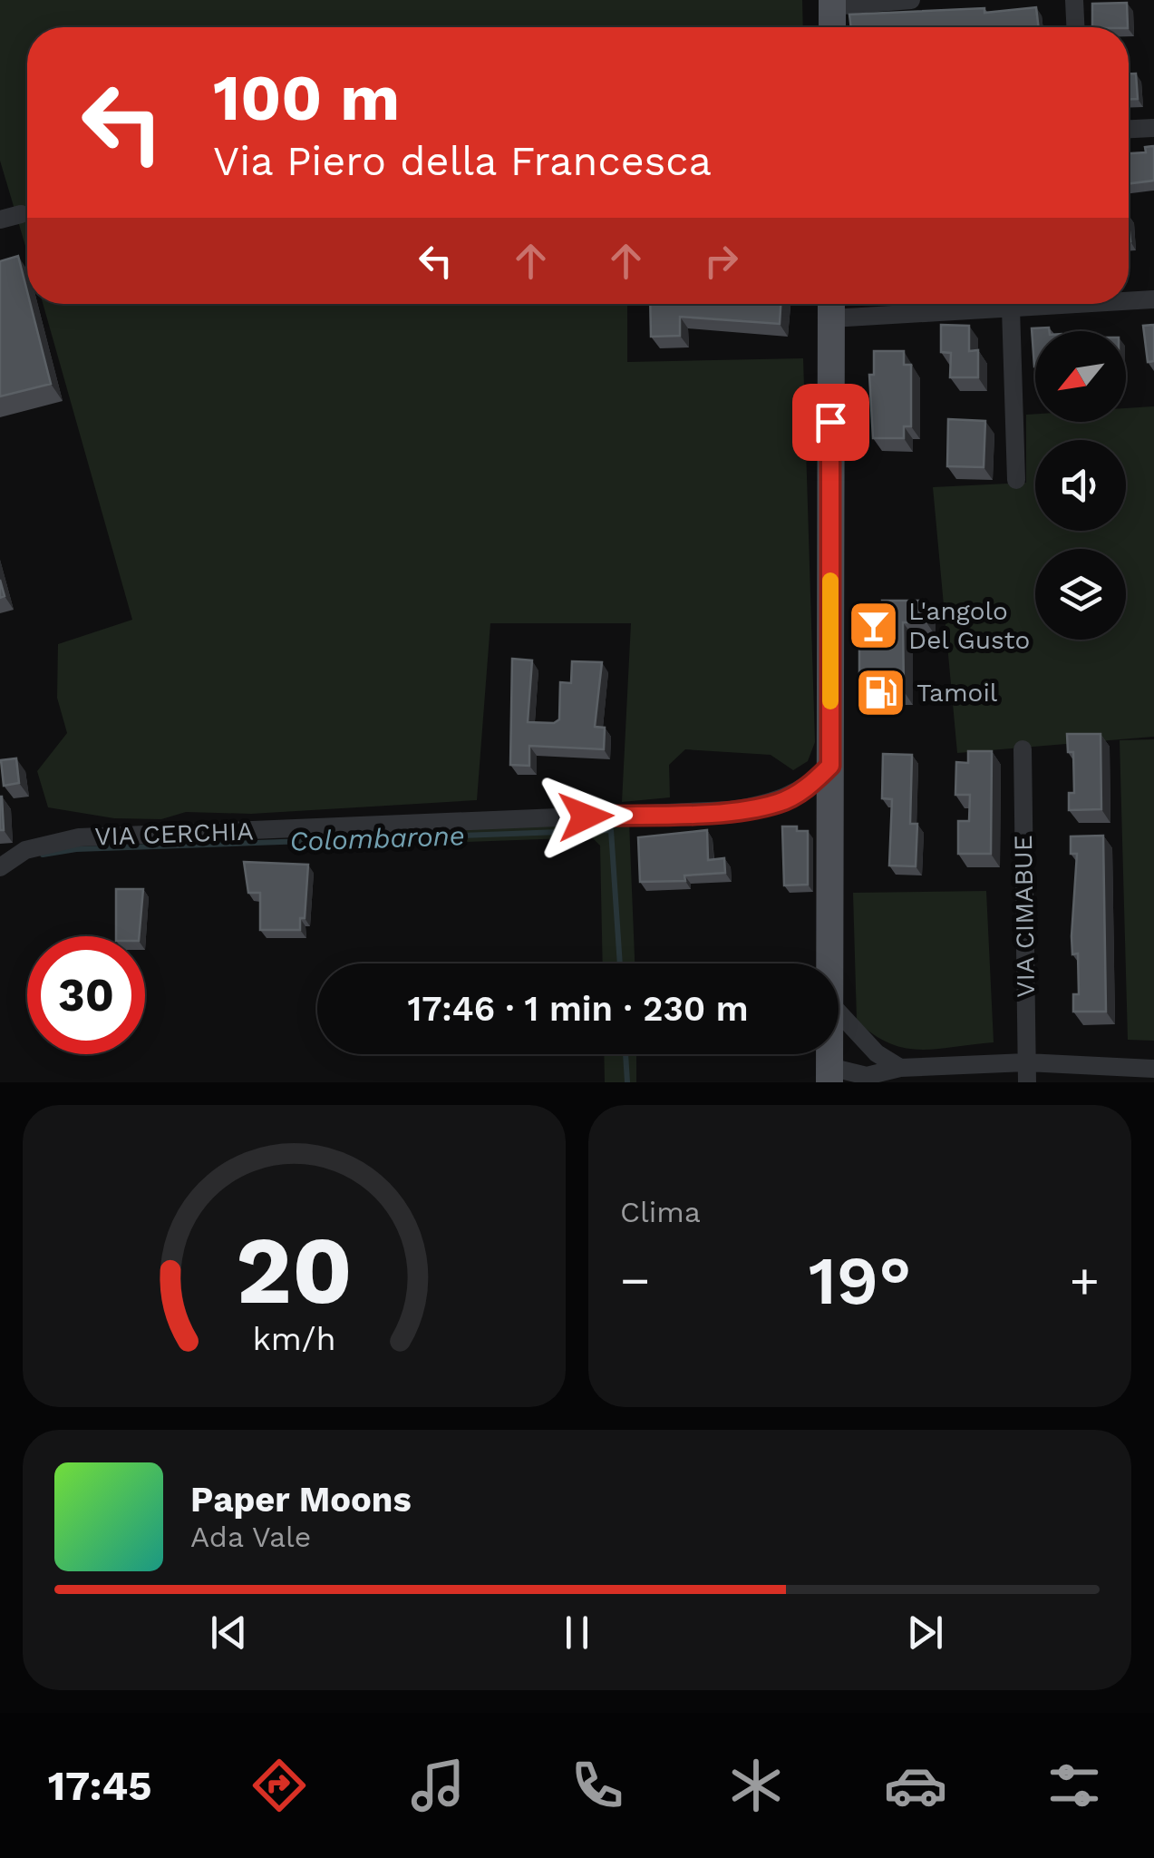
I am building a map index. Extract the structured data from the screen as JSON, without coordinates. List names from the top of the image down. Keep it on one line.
{"streets":{"street":["VIA CERCHIA","VIA CIMABUE"]},"water":["Colombarone"],"places":{"bar":["L'angolo Del Gusto"],"fuel station":["Tamoil"]},"north":"bottom left","page":{"turn":["100 m","Via Piero della Francesca"],"limit":"30","trip":"17:46 · 1 min · 230 m","tile":"Clima","heat":["−","19°","+"],"song":["Paper Moons","Ada Vale"],"tabs":"17:45","gauge":["20","km/h"]}}
